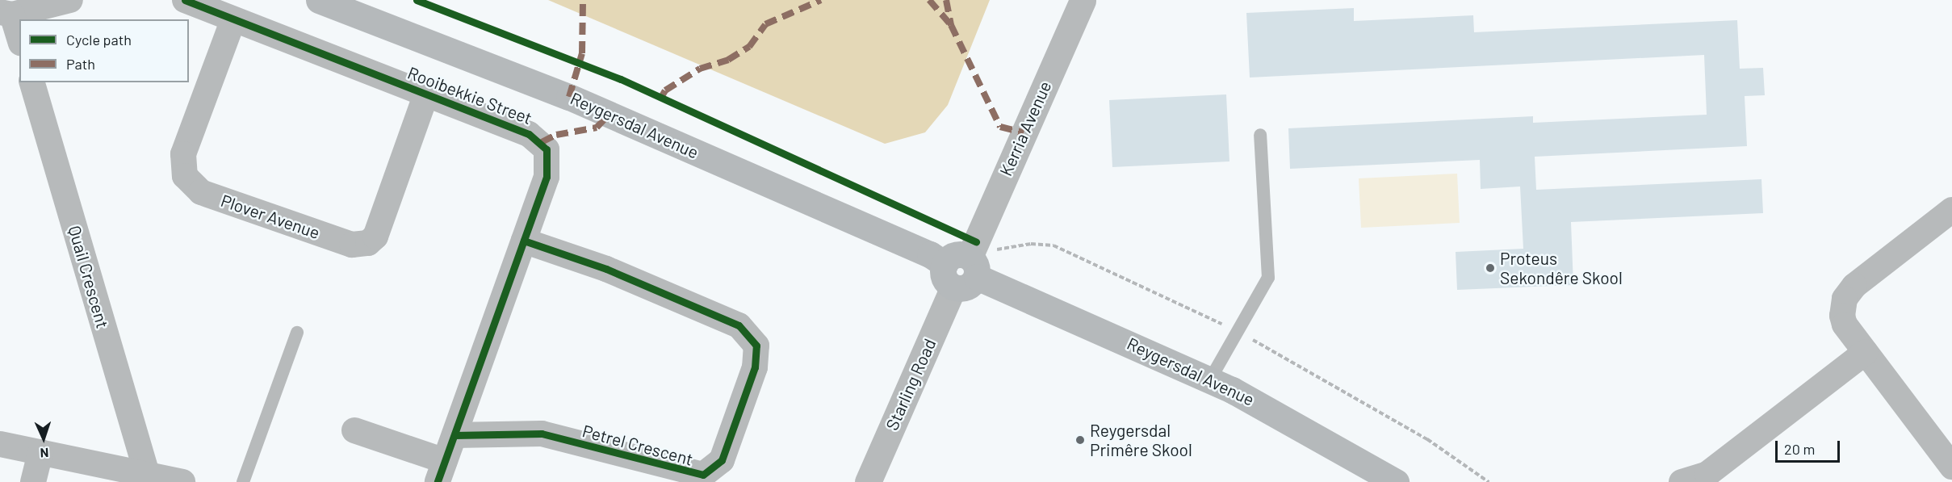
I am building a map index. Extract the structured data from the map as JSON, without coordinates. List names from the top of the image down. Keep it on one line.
{"streets":{"main road":["Reygersdal Avenue"],"street":["Rooibekkie Street","Kerria Avenue","Plover Avenue","Quail Crescent","Starling Road","Petrel Crescent"]},"crossings":[["Rooibekkie Street","Plover Avenue"],["Rooibekkie Street","Petrel Crescent"],["Reygersdal Avenue","Kerria Avenue"],["Reygersdal Avenue","Starling Road"],["Kerria Avenue","Starling Road"]],"places":["Proteus Sekondêre Skool","Reygersdal Primêre Skool"],"legend":["Cycle path","Path"],"scale_bar":"20 m","north":"bottom"}
